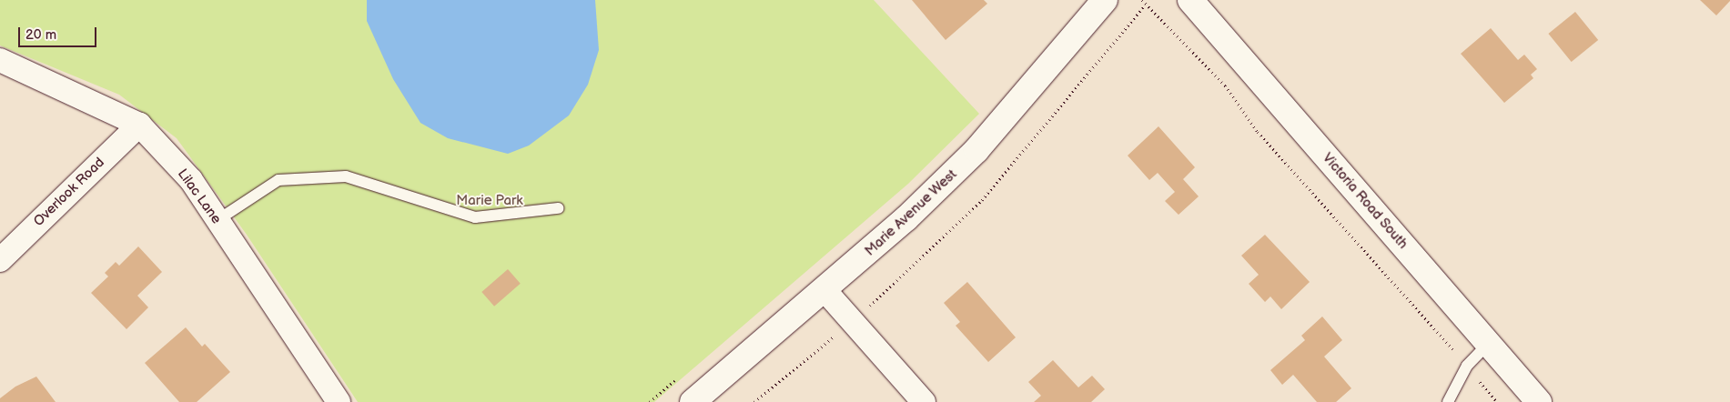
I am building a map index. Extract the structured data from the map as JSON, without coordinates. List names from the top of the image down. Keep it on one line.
{"streets":{"street":["Overlook Road","Lilac Lane","Victoria Road South","Marie Avenue West"]},"crossings":[["Overlook Road","Lilac Lane"]],"parks":["Marie Park"],"scale_bar":"20 m"}
